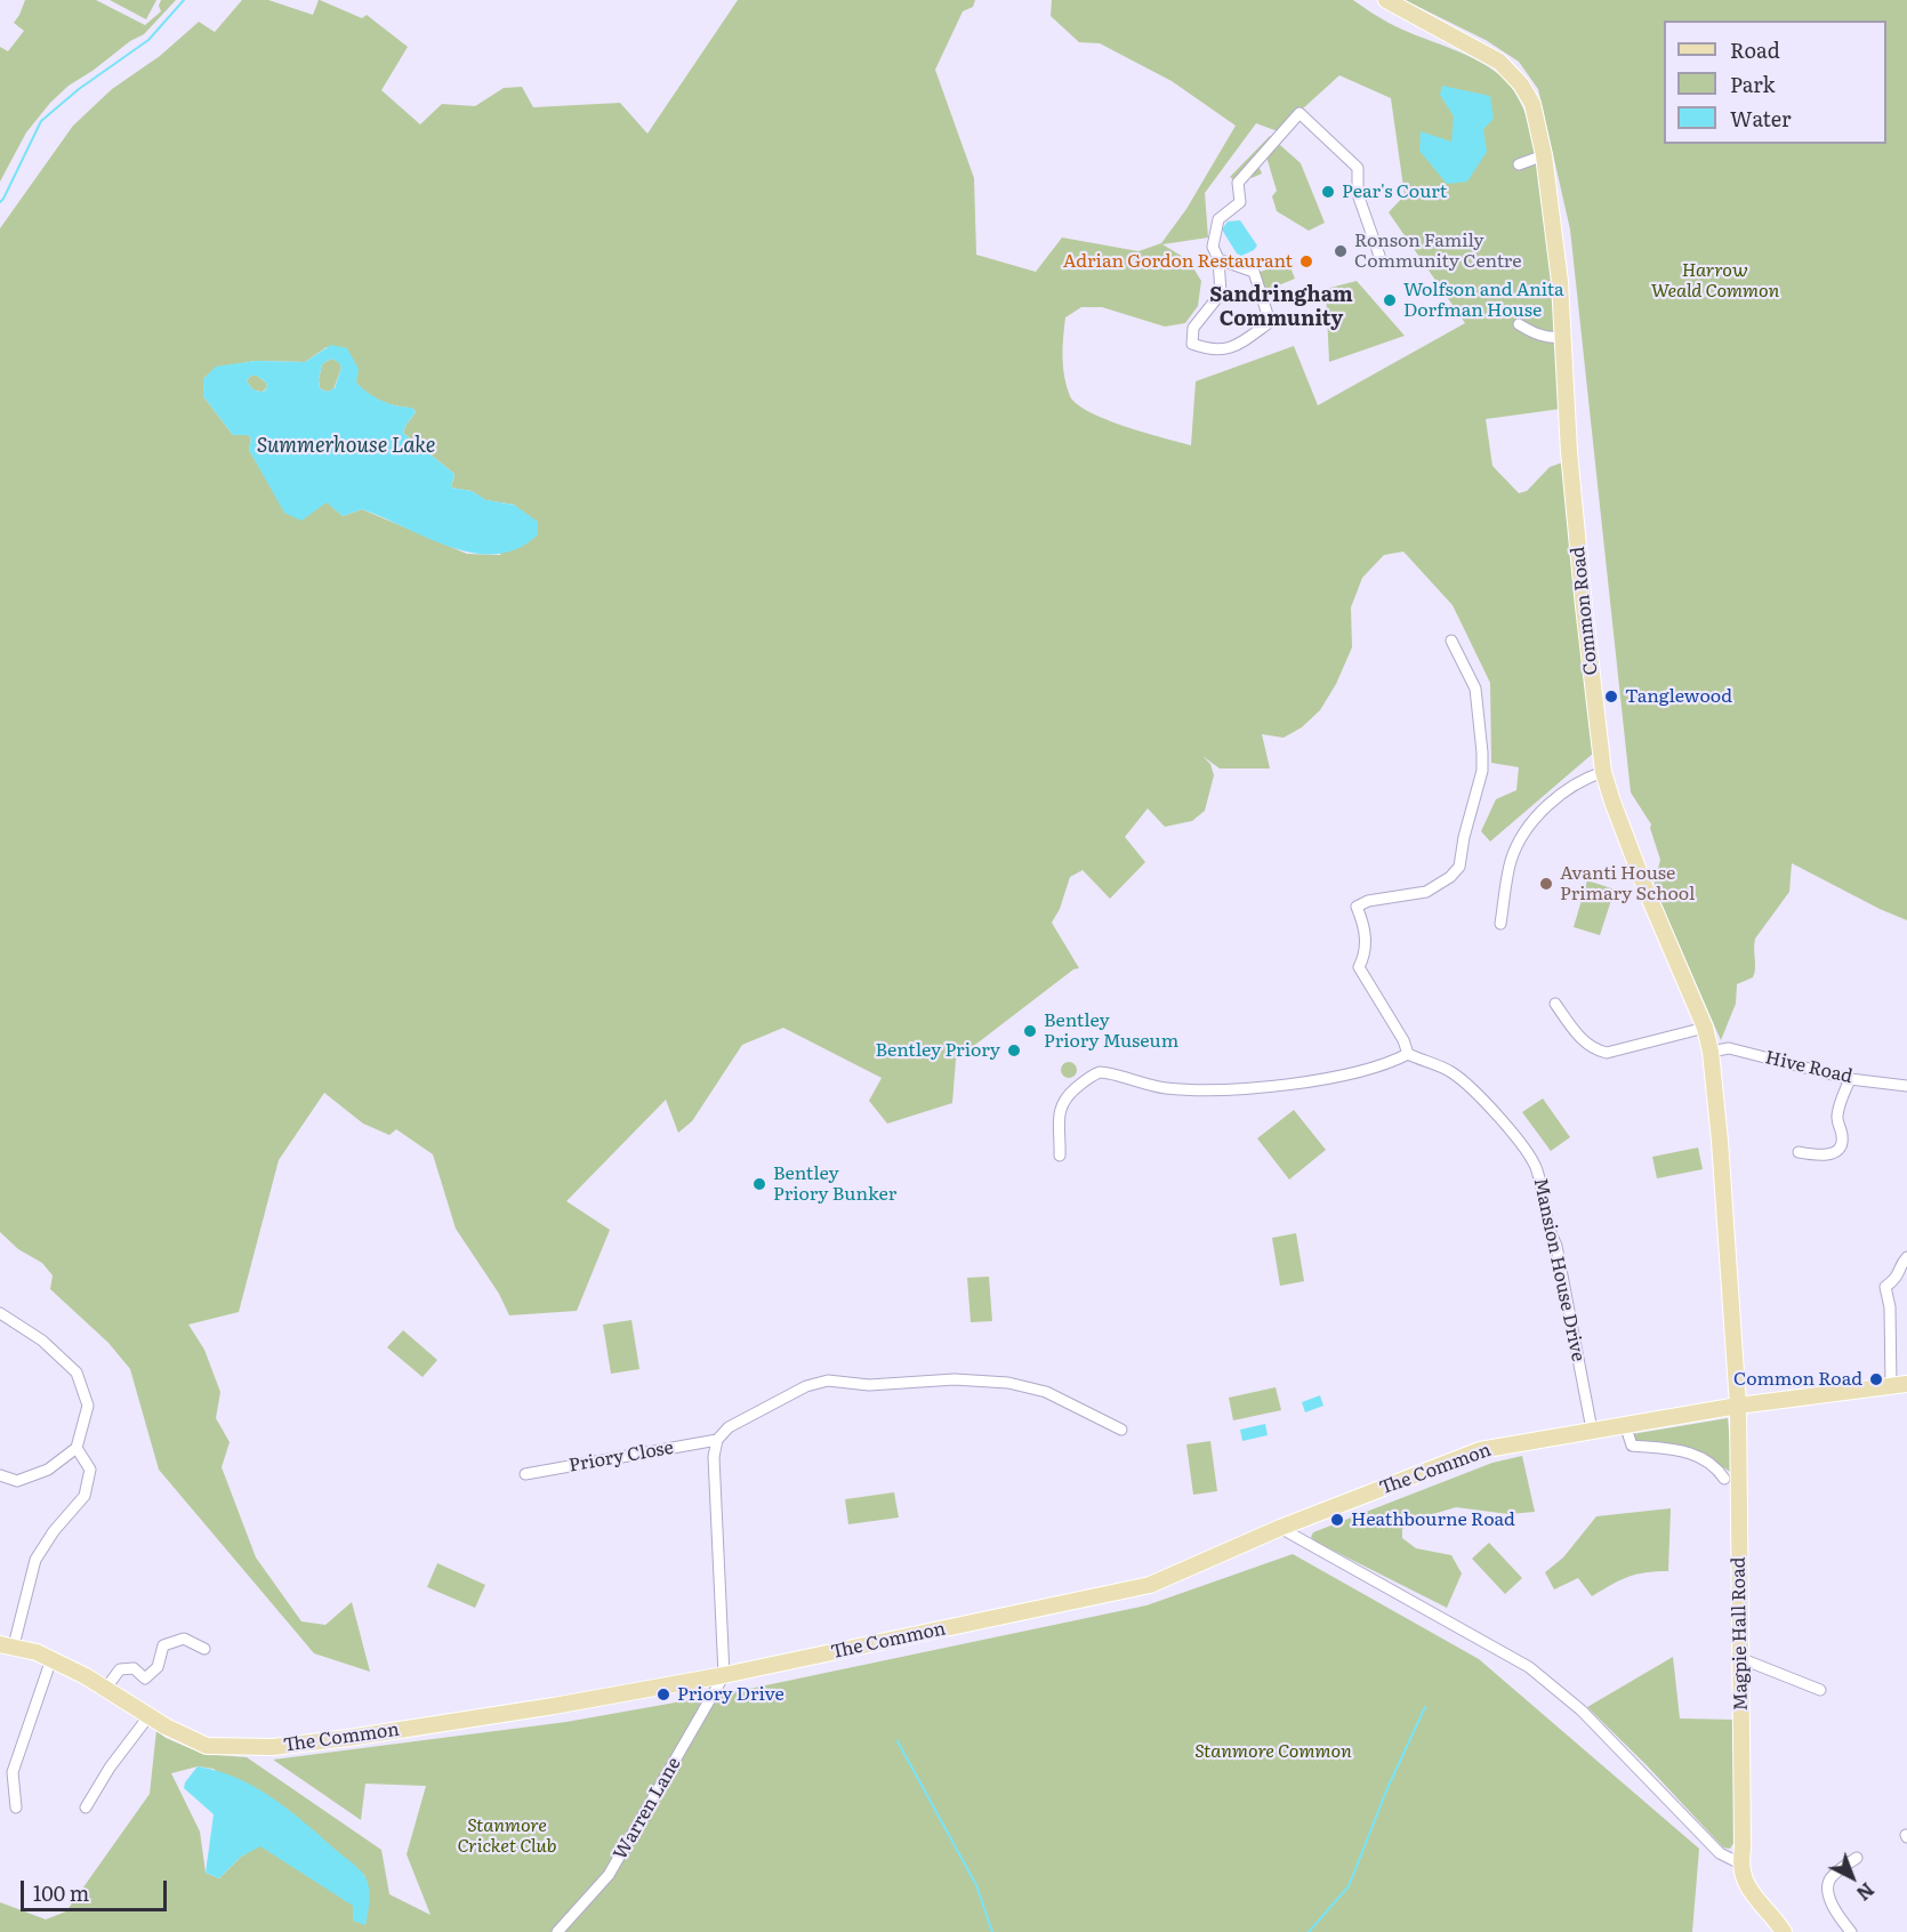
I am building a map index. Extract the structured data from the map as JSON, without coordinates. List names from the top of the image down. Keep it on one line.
{"streets":{"main road":["Common Road","The Common","Magpie Hall Road"],"street":["Hive Road","Mansion House Drive","Priory Close","Warren Lane"]},"crossings":[["Common Road","Hive Road"],["Common Road","The Common"],["Common Road","Magpie Hall Road"],["Mansion House Drive","The Common"],["The Common","Magpie Hall Road"],["The Common","Warren Lane"]],"districts":["Sandringham Community"],"water":["Summerhouse Lake"],"parks":["Harrow Weald Common","Stanmore Common","Stanmore Cricket Club"],"places":["Pear's Court","Ronson Family Community Centre","Adrian Gordon Restaurant","Wolfson and Anita Dorfman House","Tanglewood","Avanti House Primary School","Bentley Priory Museum","Bentley Priory","Bentley Priory Bunker","Common Road","Heathbourne Road","Priory Drive"],"legend":["Road","Park","Water"],"scale_bar":"100 m","north":"bottom right"}
